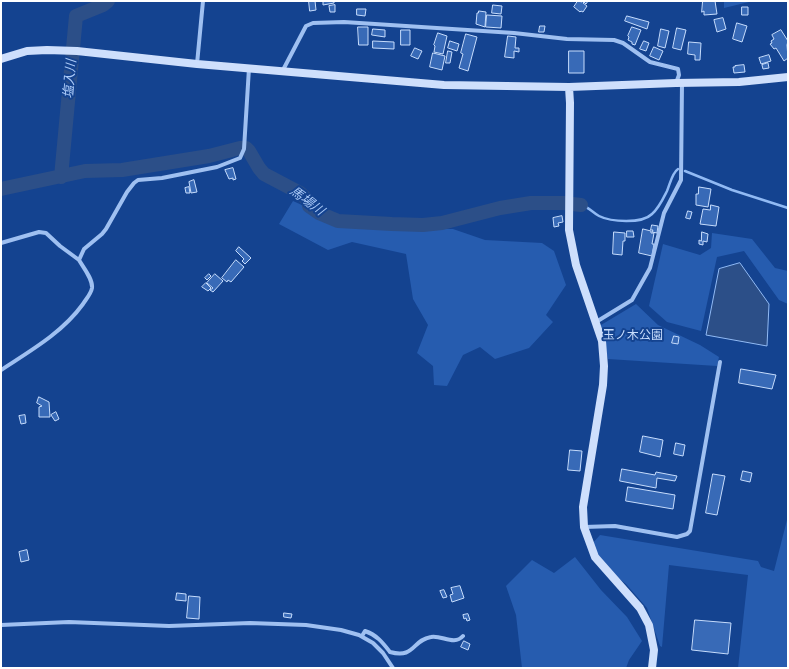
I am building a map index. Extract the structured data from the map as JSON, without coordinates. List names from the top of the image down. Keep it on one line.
{"water":["塩入川","馬場川"],"parks":["玉ノ木公園"]}
